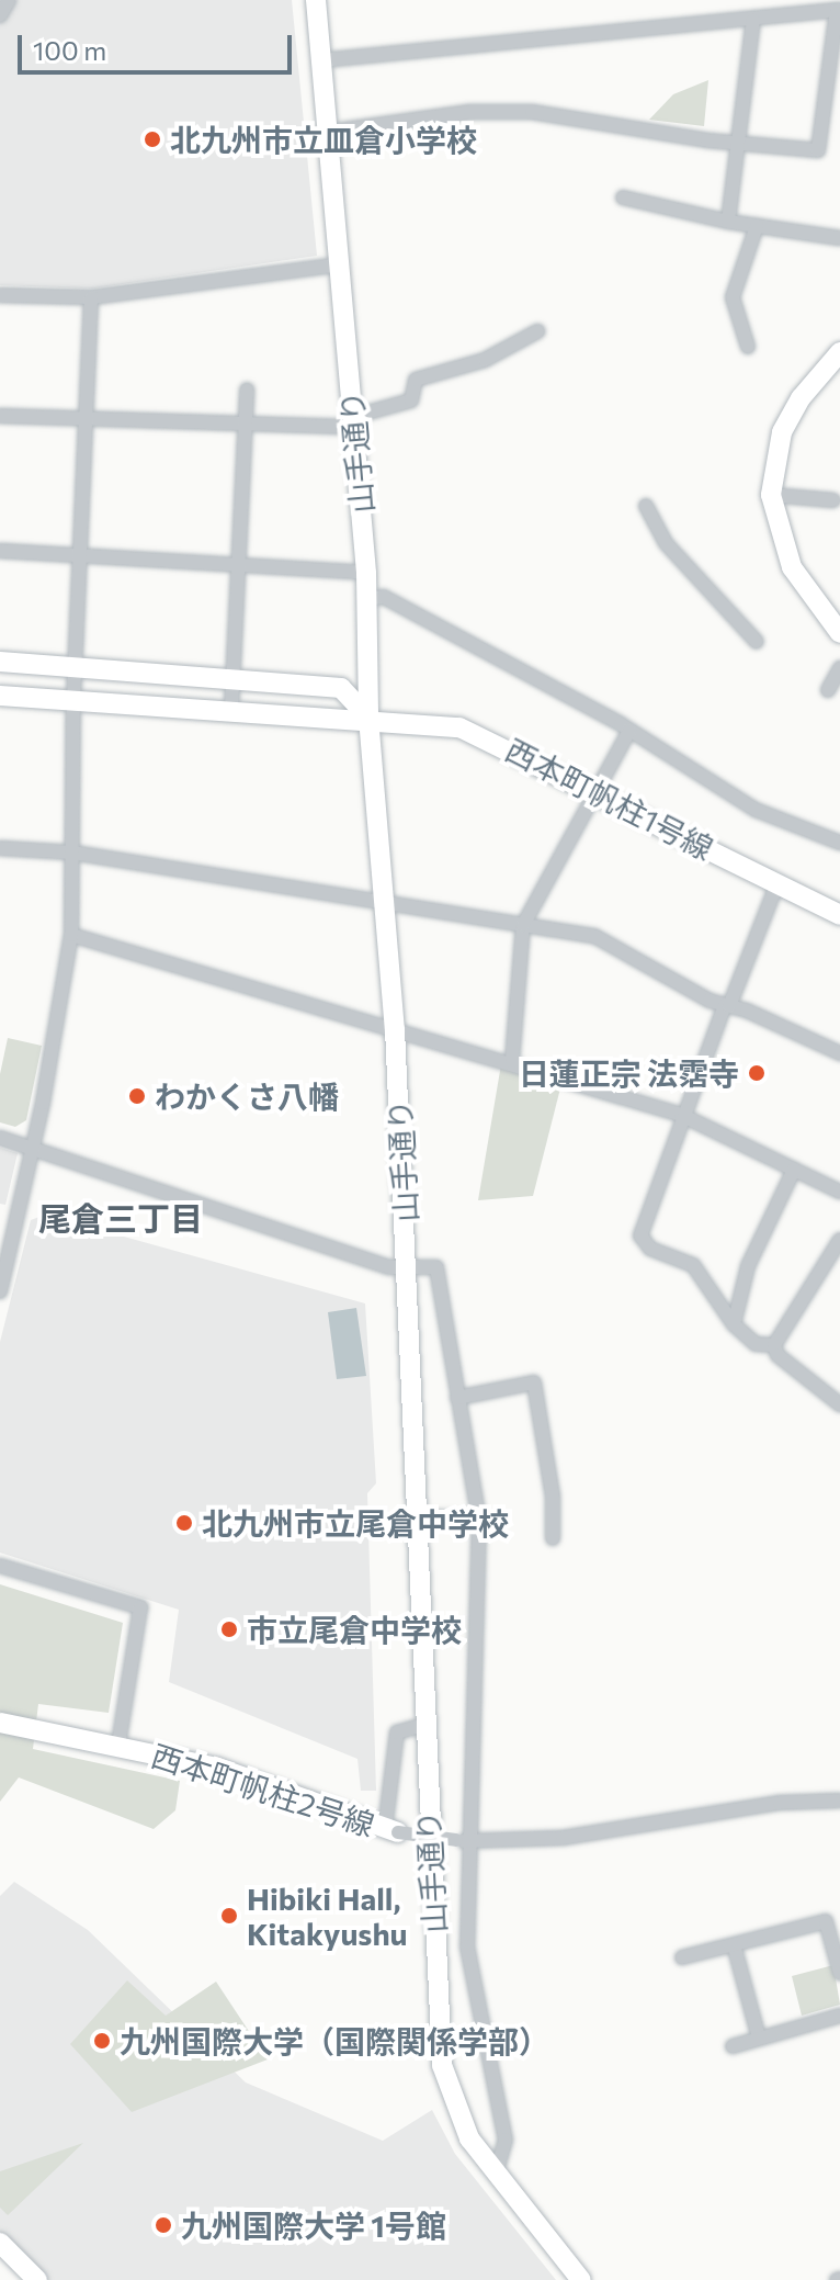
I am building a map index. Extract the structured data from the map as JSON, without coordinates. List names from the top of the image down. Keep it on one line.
{"streets":{"street":["山手通り","西本町帆柱1号線","西本町帆柱2号線"]},"crossings":[["山手通り","西本町帆柱1号線"]],"districts":["尾倉三丁目"],"places":["北九州市立皿倉小学校","日蓮正宗 法霑寺","わかくさ八幡","北九州市立尾倉中学校","市立尾倉中学校","Hibiki Hall, Kitakyushu","九州国際大学（国際関係学部）","九州国際大学 1号館"],"scale_bar":"100 m"}
